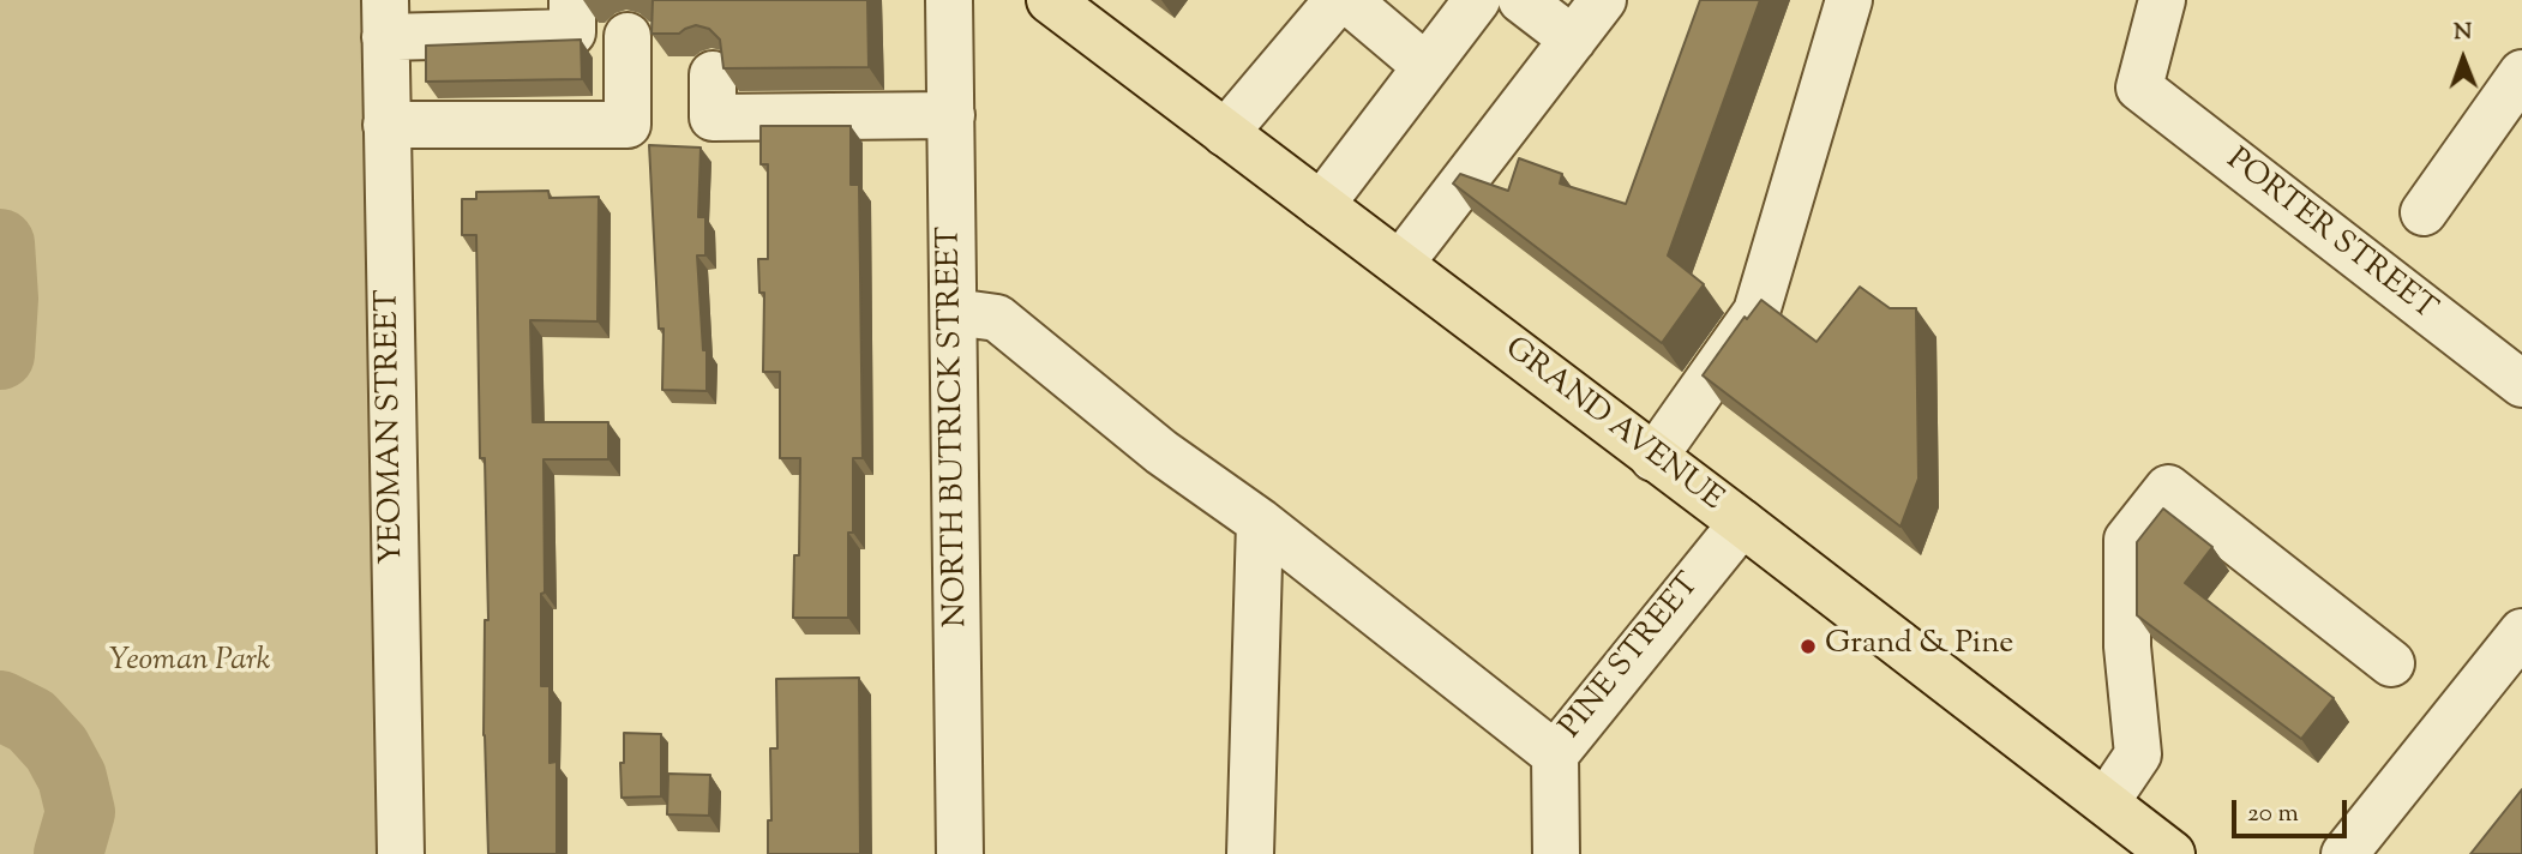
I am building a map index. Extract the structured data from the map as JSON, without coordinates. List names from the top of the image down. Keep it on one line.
{"streets":{"main road":["GRAND AVENUE"],"street":["PORTER STREET","YEOMAN STREET","NORTH BUTRICK STREET","PINE STREET"]},"crossings":[["GRAND AVENUE","PINE STREET"]],"parks":["Yeoman Park"],"places":["Grand & Pine"],"scale_bar":"20 m","north":"top"}
